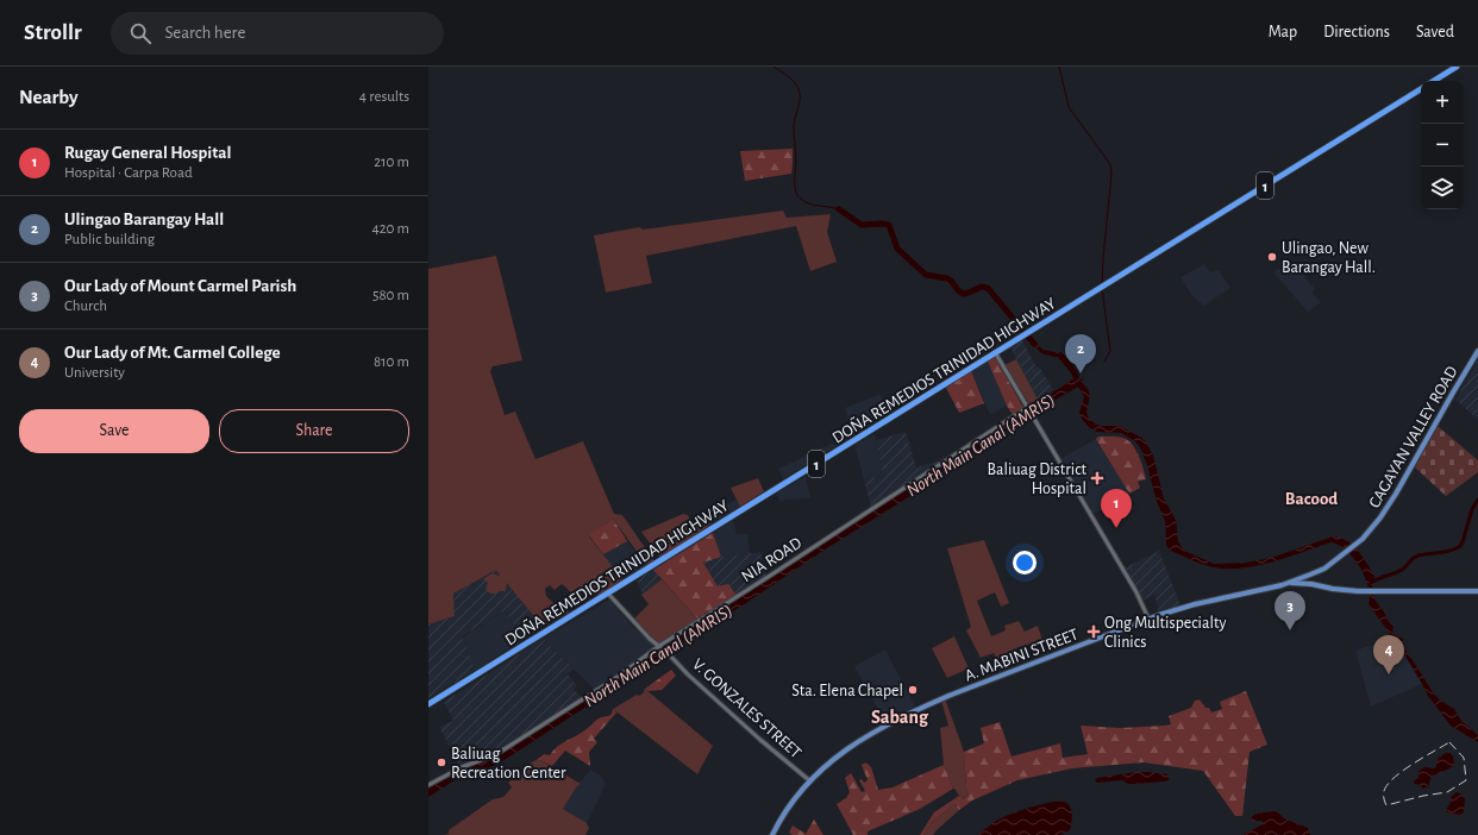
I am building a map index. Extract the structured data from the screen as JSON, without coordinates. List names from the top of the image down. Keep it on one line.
{"streets":{"highway":["1","DOÑA REMEDIOS TRINIDAD HIGHWAY"],"main road":["CAGAYAN VALLEY ROAD","A. MABINI STREET"],"street":["NIA ROAD","V. GONZALES STREET"]},"crossings":[["DOÑA REMEDIOS TRINIDAD HIGHWAY","V. GONZALES STREET"],["CAGAYAN VALLEY ROAD","A. MABINI STREET"],["NIA ROAD","V. GONZALES STREET"],["A. MABINI STREET","V. GONZALES STREET"]],"districts":["Bacood","Sabang"],"water":["North Main Canal (AMRIS)"],"places":{"other":["Ulingao, New Barangay Hall.","Sta. Elena Chapel","Baliuag Recreation Center"],"health":["Baliuag District Hospital","Ong Multispecialty Clinics"]},"page":{"header":"Strollr","search":"Search here","nav":["Map","Directions","Saved"],"heading":["Nearby","4 results"],"map_buttons":["+","−"],"list":[{"mark":"1","name":"Rugay General Hospital","note":"Hospital · Carpa Road","value":"210 m"},{"mark":"2","name":"Ulingao Barangay Hall","note":"Public building","value":"420 m"},{"mark":"3","name":"Our Lady of Mount Carmel Parish","note":"Church","value":"580 m"},{"mark":"4","name":"Our Lady of Mt. Carmel College","note":"University","value":"810 m"}],"pins":["2","1","3","4"],"buttons":["Save","Share"]}}
